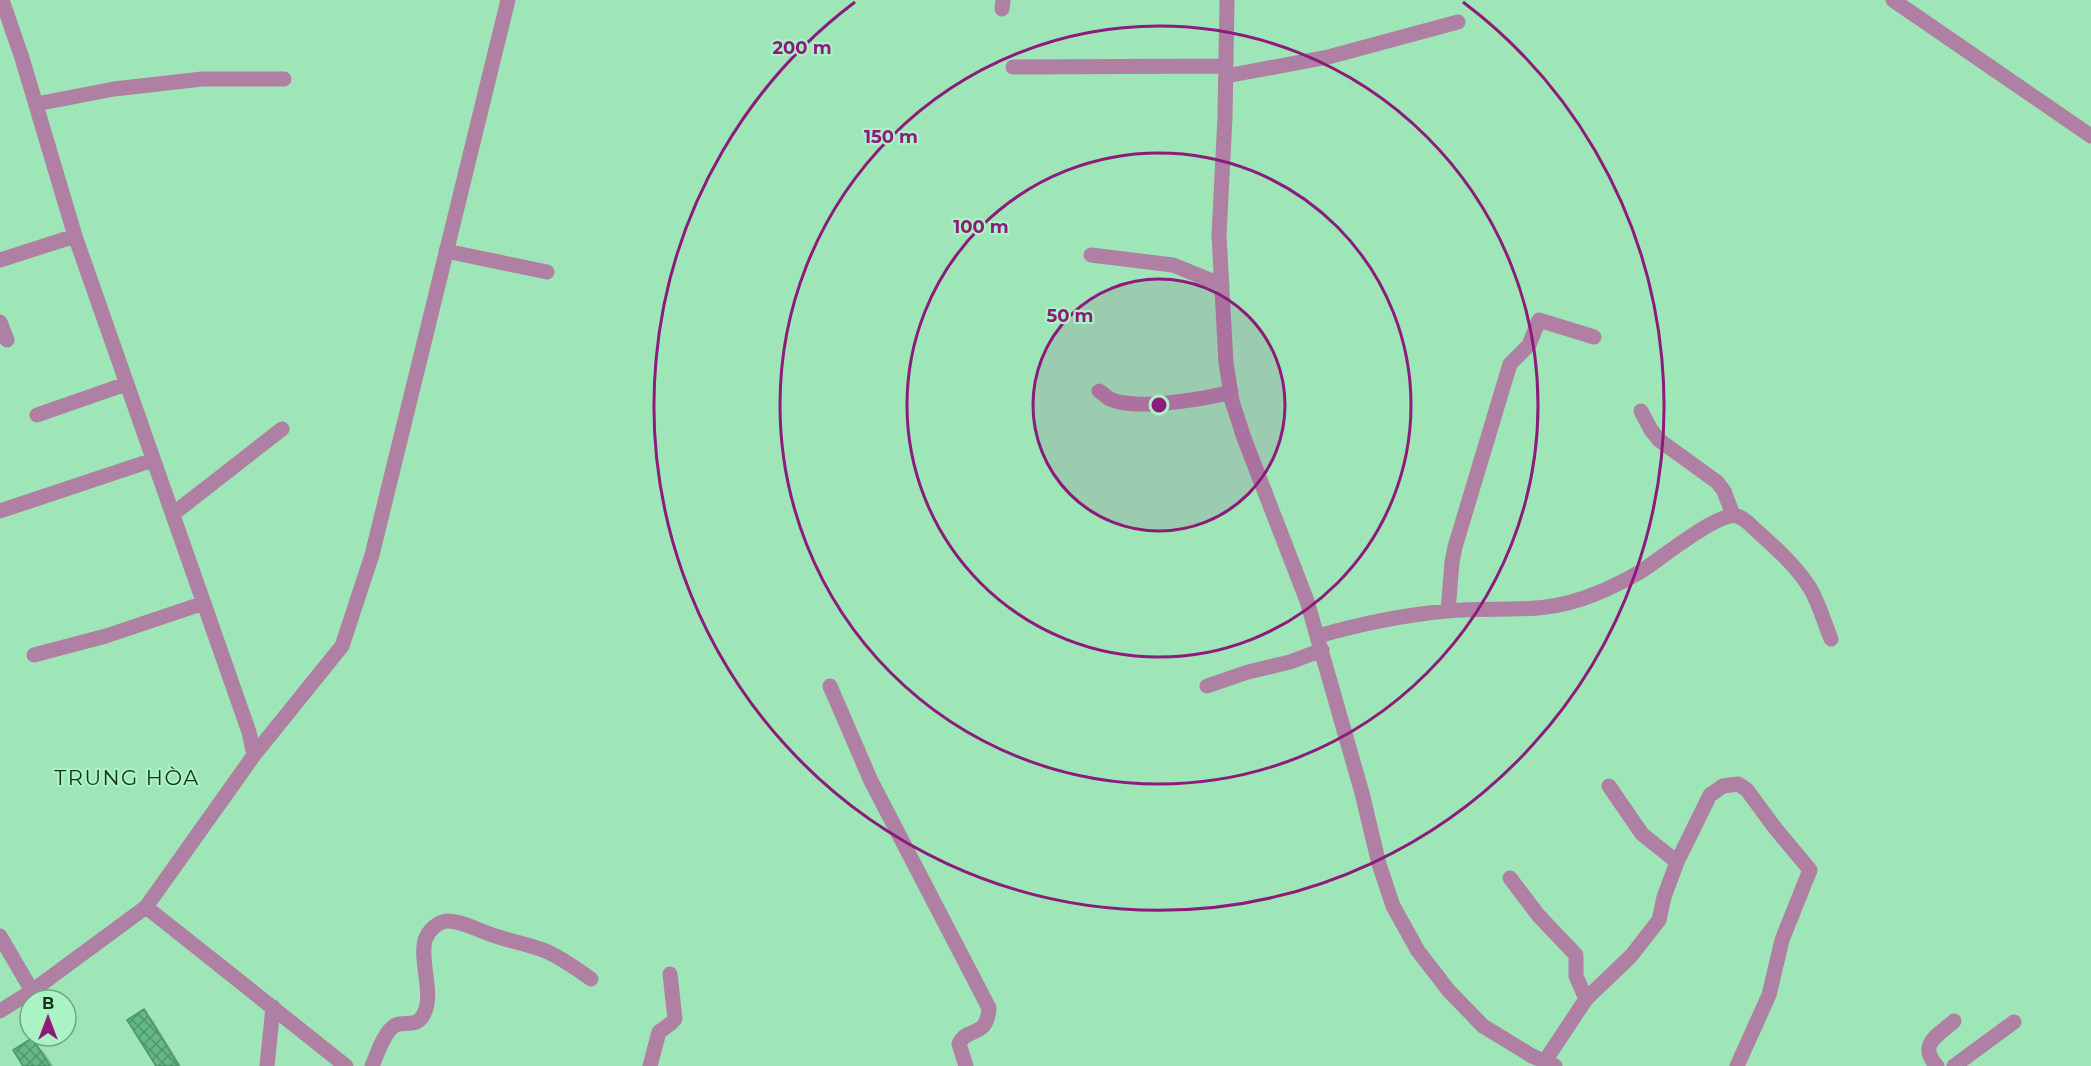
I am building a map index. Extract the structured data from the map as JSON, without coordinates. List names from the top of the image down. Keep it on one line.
{"districts":["TRUNG HÒA"],"north":"top","rings":["200 m","150 m","100 m","50 m"]}
